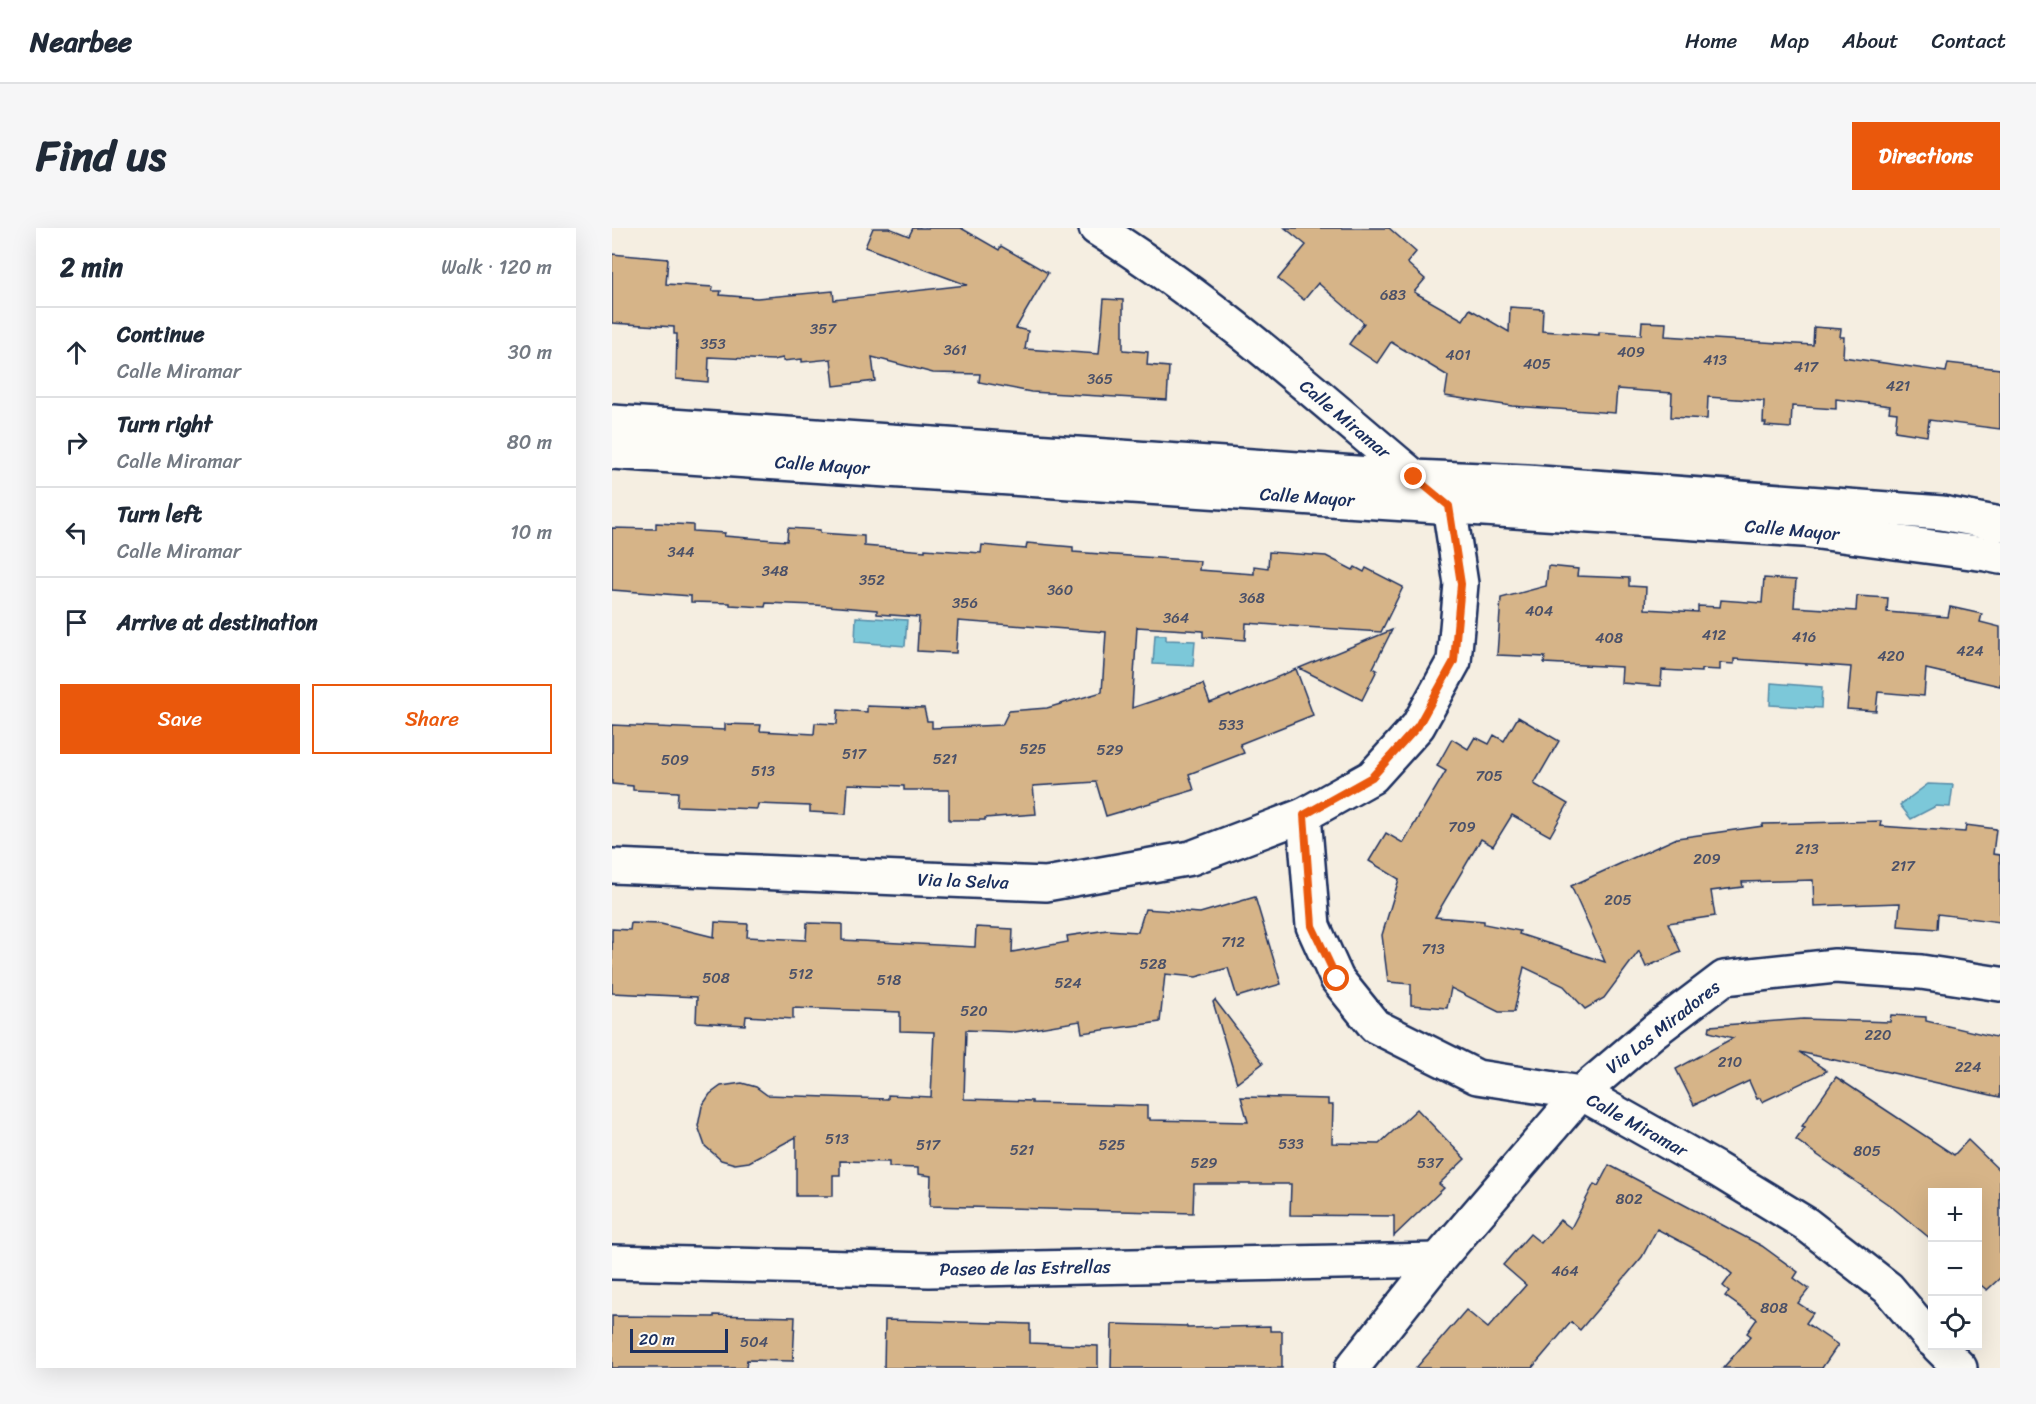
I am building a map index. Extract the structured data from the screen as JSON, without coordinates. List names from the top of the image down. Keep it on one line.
{"streets":{"street":["Calle Miramar","Calle Mayor","Via la Selva","Via Los Miradores","Paseo de las Estrellas"]},"crossings":[["Calle Miramar","Calle Mayor"],["Calle Miramar","Via la Selva"],["Calle Miramar","Via Los Miradores"],["Via Los Miradores","Paseo de las Estrellas"]],"house_numbers":["683","357","353","361","409","401","413","405","417","365","421","344","348","352","360","368","356","404","364","412","416","408","424","420","533","525","529","517","521","509","513","705","709","213","209","217","205","712","713","528","512","508","518","524","520","220","210","224","513","533","517","525","521","805","529","537","802","464","808","504"],"scale_bar":"20 m","page":{"header":"Nearbee","nav":["Home","Map","About","Contact"],"title":"Find us","buttons":["Directions",["Save","Share"]],"heading":["2 min","Walk · 120 m"],"list":[["Continue","Calle Miramar","30 m"],["Turn right","Calle Miramar","80 m"],["Turn left","Calle Miramar","10 m"],"Arrive at destination"],"map_buttons":["+","−"],"scale":"20 m"}}
